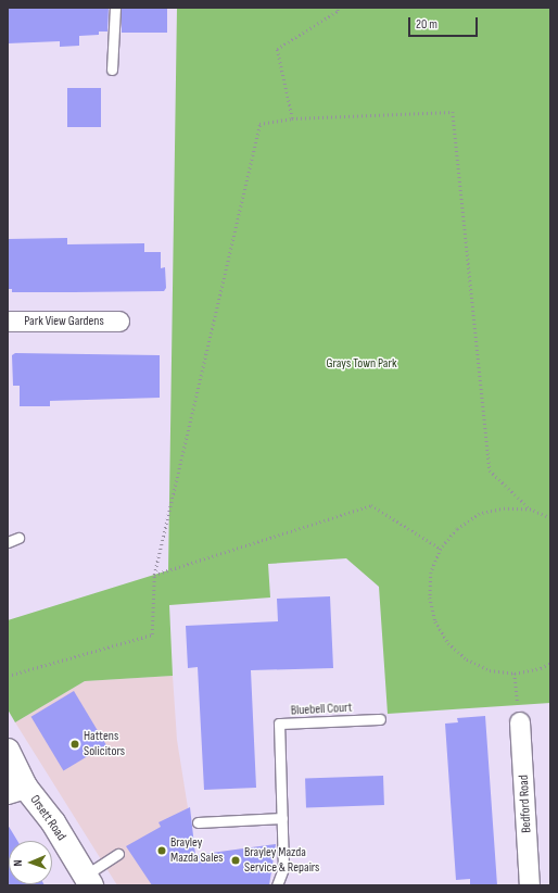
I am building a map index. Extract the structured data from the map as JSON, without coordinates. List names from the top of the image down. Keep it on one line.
{"streets":{"main road":["Orsett Road"],"street":["Park View Gardens","Bedford Road"],"lane":["Bluebell Court"]},"parks":["Grays Town Park"],"places":["Hattens Solicitors","Brayley Mazda Sales","Brayley Mazda Service & Repairs"],"scale_bar":"20 m","north":"left"}
